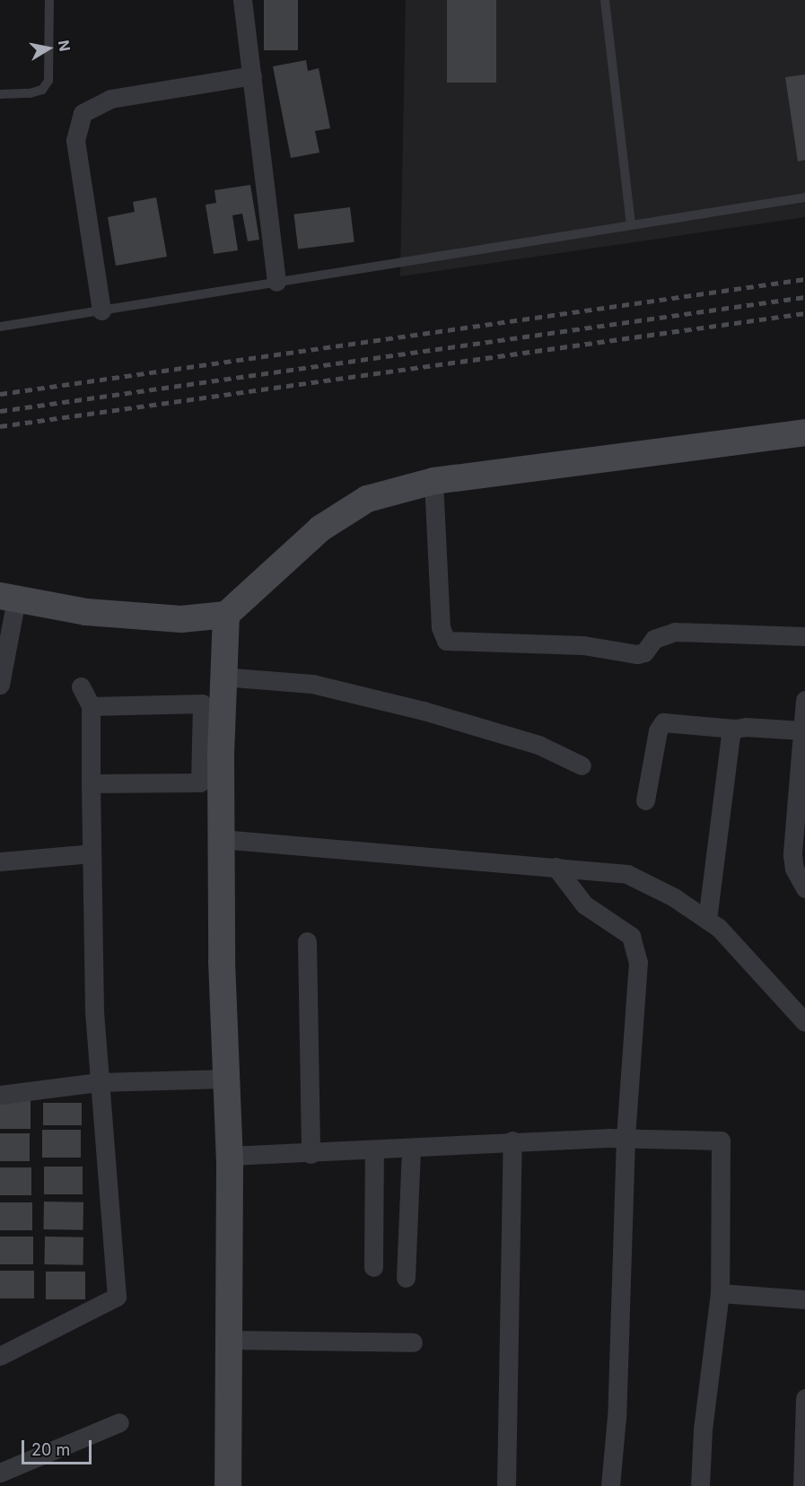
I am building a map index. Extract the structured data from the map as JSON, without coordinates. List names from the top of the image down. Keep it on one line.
{"scale_bar":"20 m","north":"right"}
